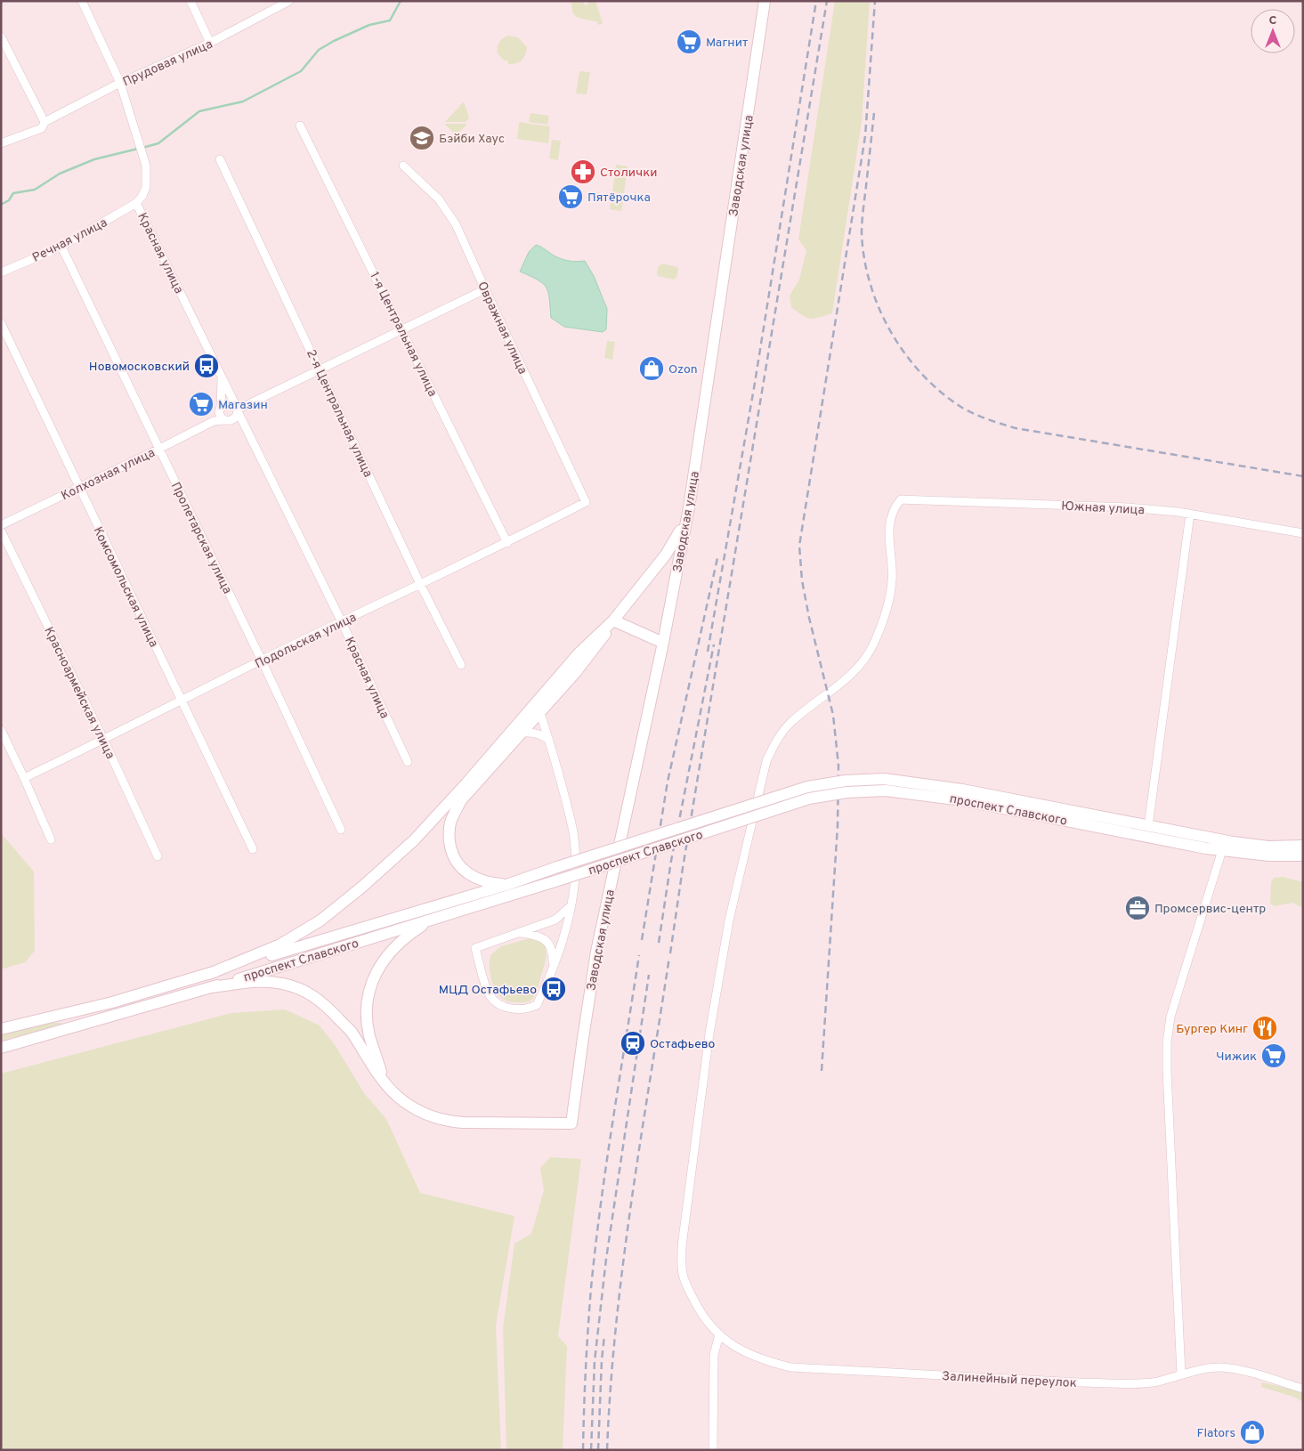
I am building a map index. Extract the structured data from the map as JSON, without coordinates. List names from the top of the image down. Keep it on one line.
{"streets":{"street":["Прудовая улица","Заводская улица","Речная улица","Красная улица","Овражная улица","1-я Центральная улица","2-я Центральная улица","Колхозная улица","Южная улица","Пролетарская улица","Комсомольская улица","Подольская улица","Красноармейская улица","проспект Славского","Залинейный переулок"]},"crossings":[["Прудовая улица","Красная улица"],["Речная улица","Красная улица"],["Речная улица","Пролетарская улица"],["Красная улица","Колхозная улица"],["Красная улица","Подольская улица"],["Овражная улица","Подольская улица"],["1-я Центральная улица","Подольская улица"],["2-я Центральная улица","Подольская улица"],["Колхозная улица","Пролетарская улица"],["Колхозная улица","Комсомольская улица"],["Южная улица","Залинейный переулок"],["Пролетарская улица","Подольская улица"],["Комсомольская улица","Подольская улица"],["Подольская улица","Красноармейская улица"]],"places":{"supermarket":["Магнит","Пятёрочка","Магазин","Чижик"],"school or university":["Бэйби Хаус"],"pharmacy":["Столички"],"bus stop":["Новомосковский","МЦД Остафьево"],"shop":["Ozon","Flators"],"office":["Промсервис-центр"],"restaurant":["Бургер Кинг"],"station":["Остафьево"]},"north":"top"}
